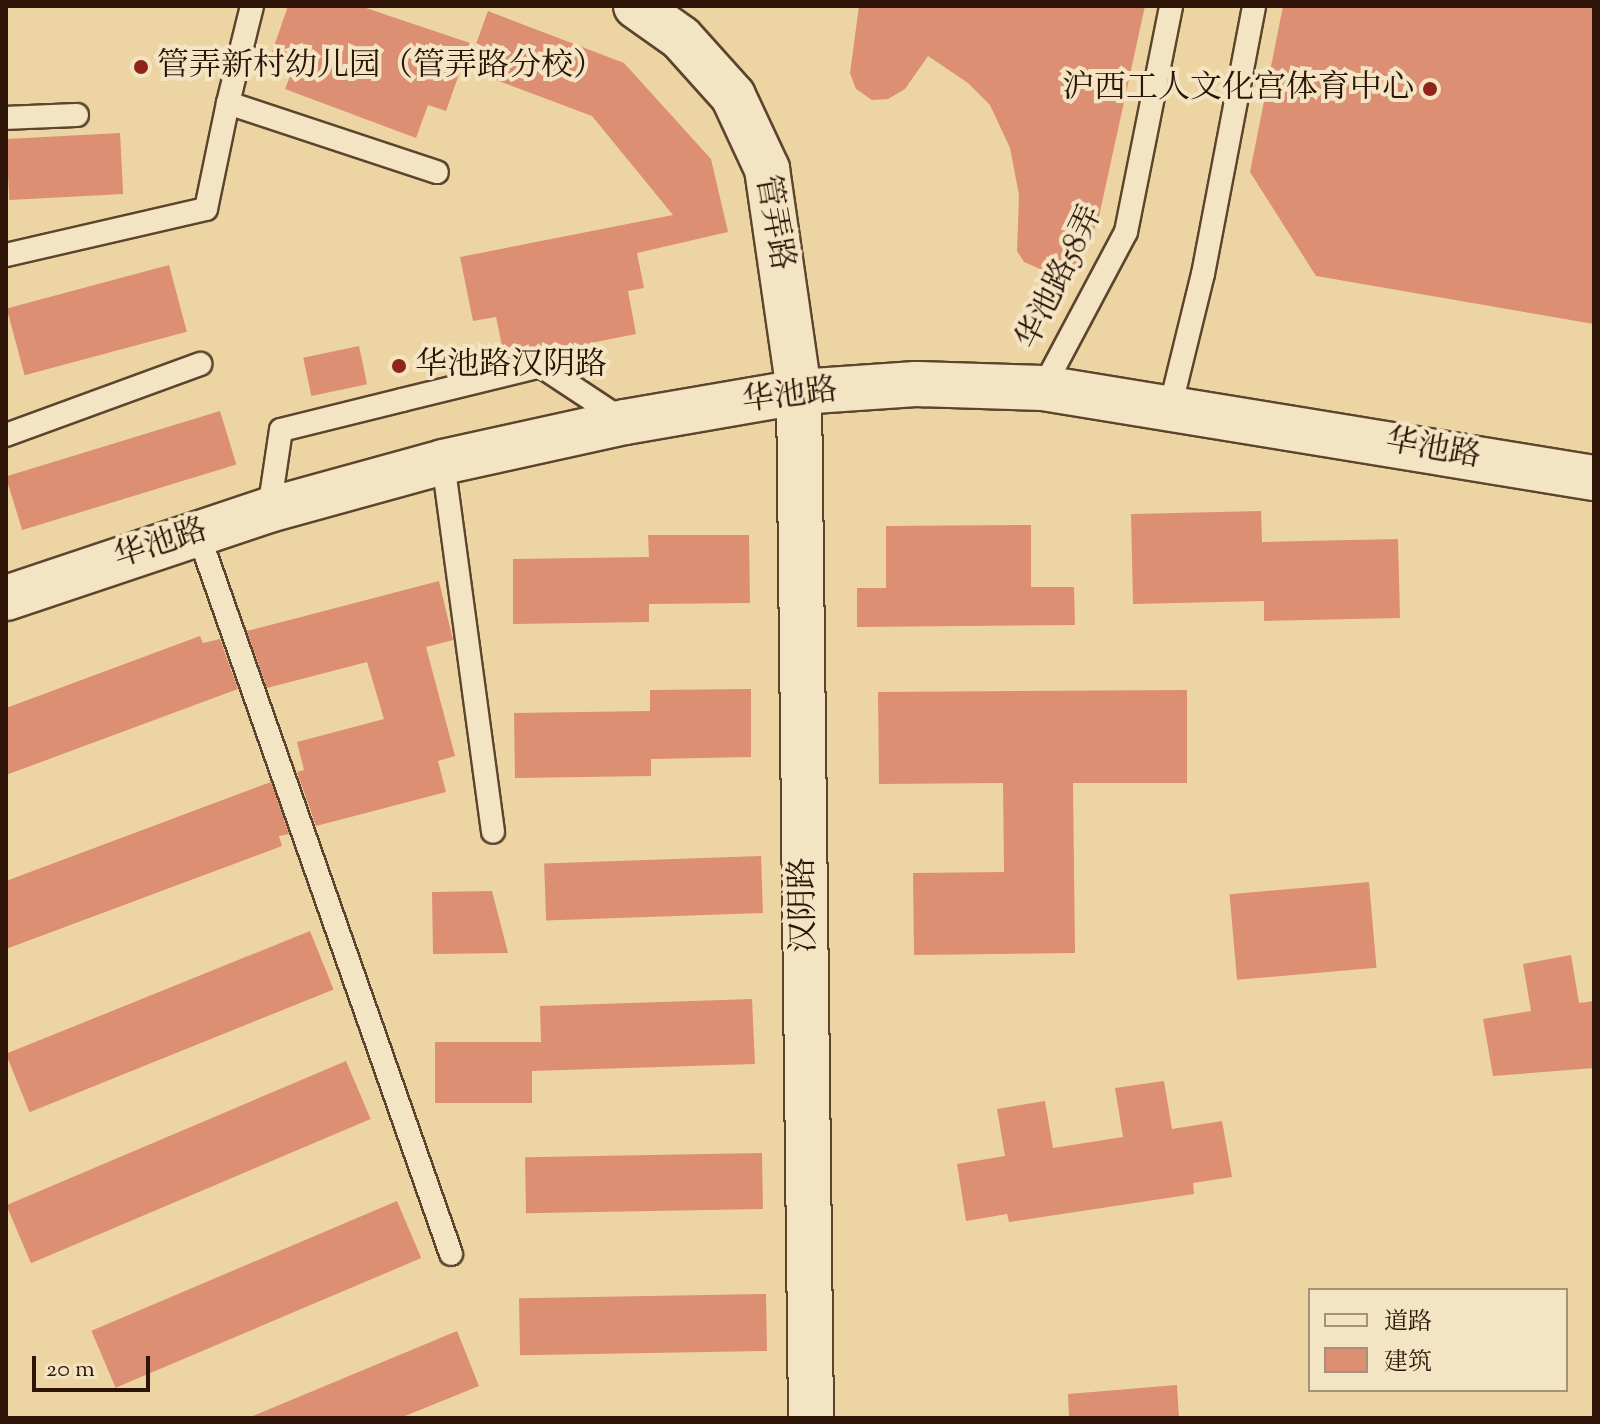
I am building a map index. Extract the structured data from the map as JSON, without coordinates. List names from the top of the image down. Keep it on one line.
{"streets":{"street":["管弄路","华池路","汉阴路"],"lane":["华池路58弄"]},"crossings":[["管弄路","华池路"],["管弄路","汉阴路"],["华池路58弄","华池路"],["华池路","汉阴路"]],"places":["管弄新村幼儿园（管弄路分校）","沪西工人文化宫体育中心","华池路汉阴路"],"legend":["道路","建筑"],"scale_bar":"20 m"}
